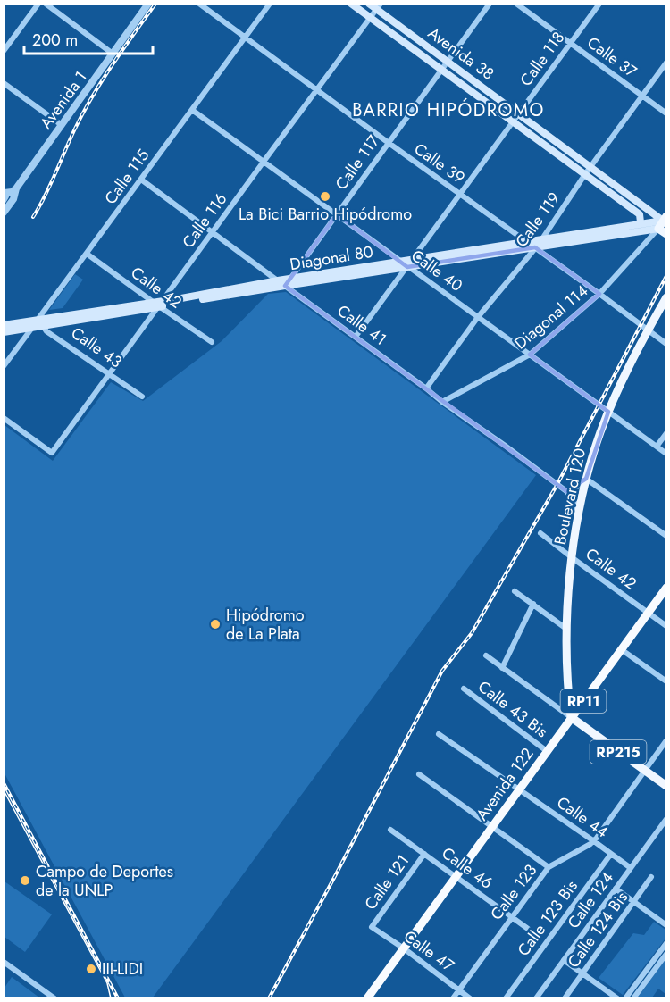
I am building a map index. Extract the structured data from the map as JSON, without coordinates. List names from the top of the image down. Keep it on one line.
{"streets":{"highway":["RP11","Avenida 122"],"main road":["Avenida 38","Diagonal 80","Boulevard 120","RP215"],"street":["Calle 37","Calle 118","Avenida 1","Calle 117","Calle 39","Calle 115","Calle 119","Calle 116","Calle 40","Calle 42","Diagonal 114","Calle 41","Calle 43","Calle 43 Bis","Calle 44","Calle 46","Calle 121","Calle 123","Calle 124","Calle 123 Bis","Calle 124 Bis","Calle 47"]},"crossings":[["Avenida 38","Calle 118"],["Avenida 38","Calle 117"],["Avenida 38","Calle 119"],["Avenida 38","Calle 116"],["Avenida 38","Diagonal 80"],["Calle 37","Calle 118"],["Calle 37","Calle 119"],["Calle 118","Calle 39"],["Calle 118","Diagonal 80"],["Calle 118","Calle 40"],["Calle 118","Calle 41"],["Calle 117","Calle 39"],["Calle 117","Diagonal 80"],["Calle 117","Calle 40"],["Calle 117","Calle 41"],["Calle 39","Calle 115"],["Calle 39","Calle 119"],["Calle 39","Calle 116"],["Calle 39","Diagonal 80"],["Calle 39","Diagonal 114"],["Calle 39","Boulevard 120"],["Calle 115","Diagonal 80"],["Calle 115","Calle 40"],["Calle 115","Calle 42"],["Calle 115","Calle 43"],["Calle 119","Diagonal 80"],["Calle 119","Calle 40"],["Calle 119","Calle 41"],["Calle 116","Diagonal 80"],["Calle 116","Calle 40"],["Calle 116","Calle 42"],["Calle 116","Calle 43"],["Diagonal 80","Calle 40"],["Diagonal 80","Calle 42"],["Diagonal 80","Diagonal 114"],["Diagonal 80","Calle 41"],["Diagonal 80","Calle 43"],["Calle 40","Diagonal 114"],["Calle 40","Boulevard 120"],["Calle 42","Boulevard 120"],["Calle 42","Avenida 122"],["Diagonal 114","Calle 41"],["Calle 41","Boulevard 120"],["Boulevard 120","RP215"],["Boulevard 120","Avenida 122"],["Calle 43 Bis","Avenida 122"],["RP215","Avenida 122"],["RP215","Calle 123"],["Avenida 122","Calle 44"],["Avenida 122","Calle 46"],["Avenida 122","Calle 47"],["Calle 44","Calle 123"],["Calle 44","Calle 124"],["Calle 44","Calle 123 Bis"],["Calle 46","Calle 121"],["Calle 46","Calle 123"],["Calle 121","Calle 47"],["Calle 123","Calle 47"]],"districts":["BARRIO HIPÓDROMO"],"places":["La Bici Barrio Hipódromo","Hipódromo de La Plata","Campo de Deportes de la UNLP","III-LIDI"],"scale_bar":"200 m"}
